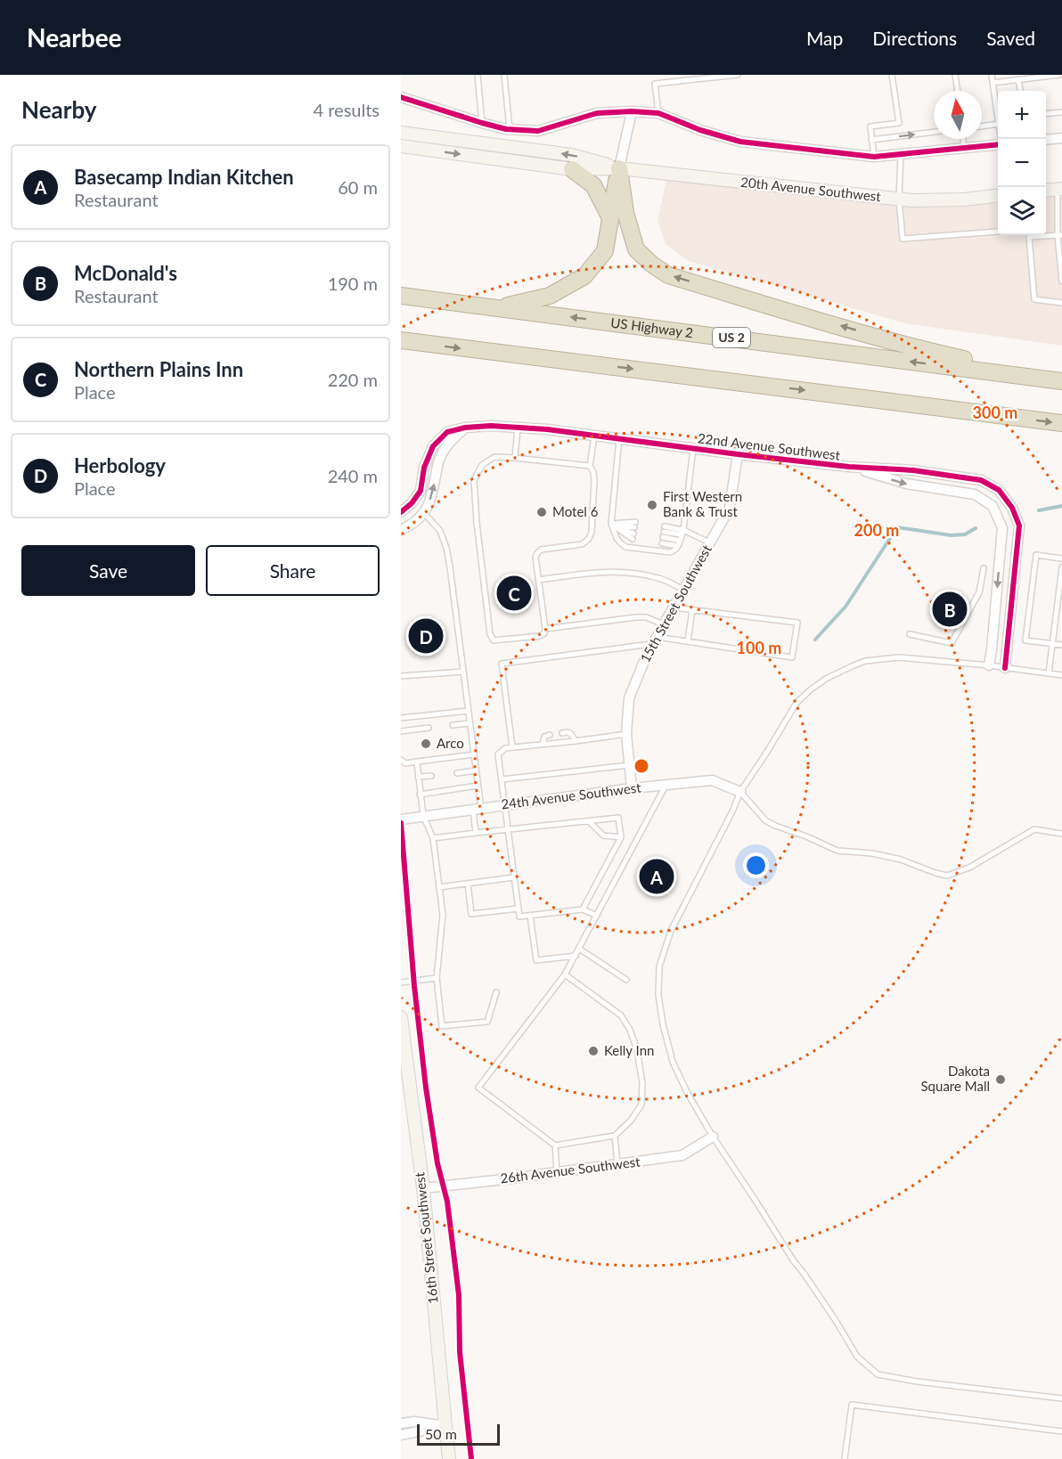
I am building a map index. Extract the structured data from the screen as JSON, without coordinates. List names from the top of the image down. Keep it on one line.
{"streets":{"highway":["US Highway 2","US 2"],"main road":["20th Avenue Southwest","16th Street Southwest"],"street":["22nd Avenue Southwest","15th Street Southwest","24th Avenue Southwest","26th Avenue Southwest"]},"crossings":[["22nd Avenue Southwest","15th Street Southwest"],["15th Street Southwest","24th Avenue Southwest"],["26th Avenue Southwest","16th Street Southwest"]],"places":["First Western Bank & Trust","Motel 6","Arco","Kelly Inn","Dakota Square Mall"],"scale_bar":"50 m","north":"top","page":{"header":"Nearbee","nav":["Map","Directions","Saved"],"heading":["Nearby","4 results"],"map_buttons":["+","−"],"list":[{"mark":"A","name":"Basecamp Indian Kitchen","note":"Restaurant","value":"60 m"},{"mark":"B","name":"McDonald's","note":"Restaurant","value":"190 m"},{"mark":"C","name":"Northern Plains Inn","note":"Place","value":"220 m"},{"mark":"D","name":"Herbology","note":"Place","value":"240 m"}],"buttons":["Save","Share"],"pins":["C","B","D","A"],"scale":"50 m"},"rings":["300 m","200 m","100 m"]}
